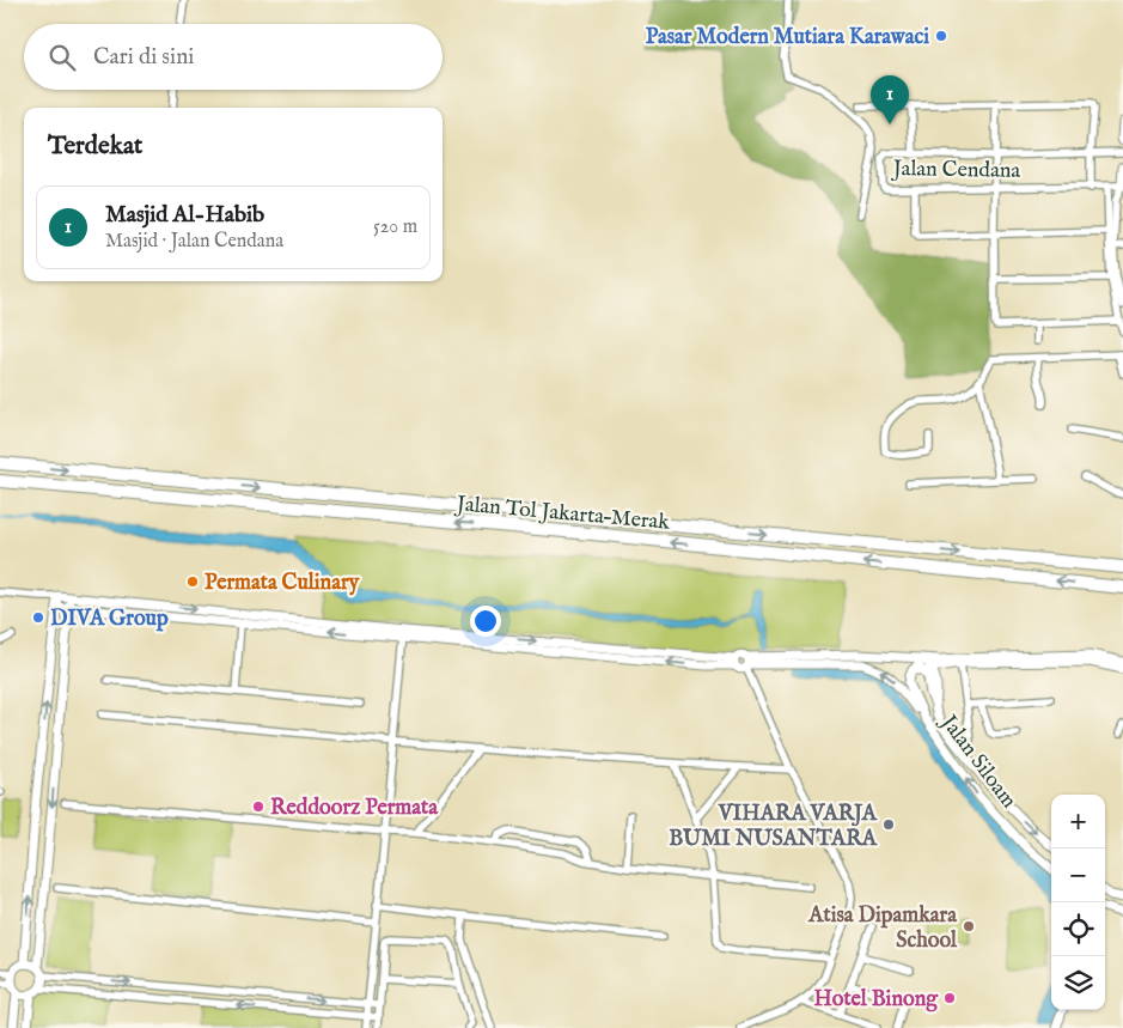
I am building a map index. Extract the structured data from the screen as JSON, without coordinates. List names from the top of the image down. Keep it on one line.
{"streets":{"highway":["Jalan Tol Jakarta–Merak"],"street":["Jalan Cendana","Jalan Siloam"]},"places":["Pasar Modern Mutiara Karawaci","Permata Culinary","DIVA Group","Reddoorz Permata","VIHARA VARJA BUMI NUSANTARA","Atisa Dipamkara School","Hotel Binong"],"page":{"search":"Cari di sini","pins":"1","heading":"Terdekat","list":[{"mark":"1","name":"Masjid Al-Habib","note":"Masjid · Jalan Cendana","value":"520 m"}],"map_buttons":["+","−"]}}
